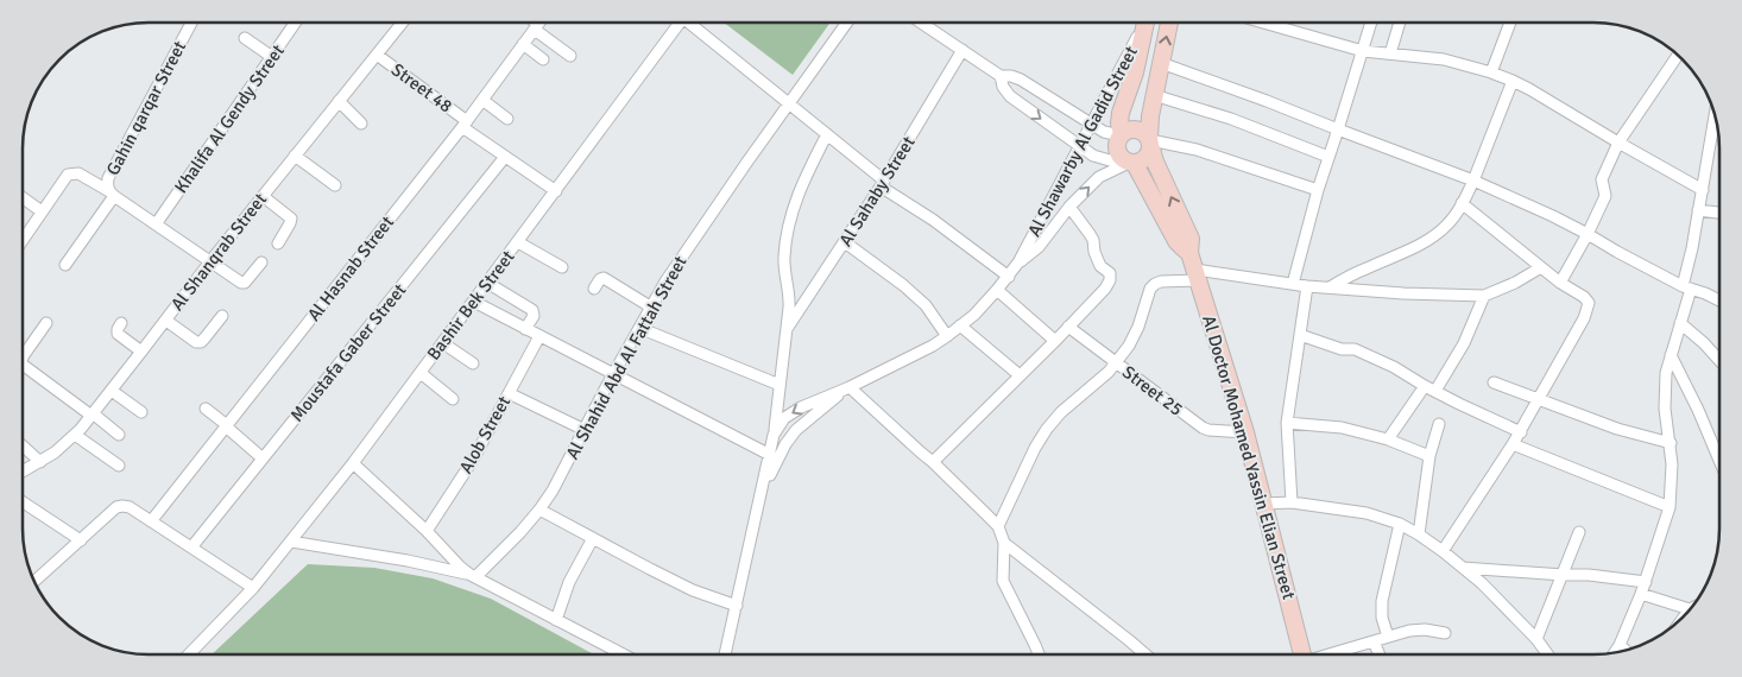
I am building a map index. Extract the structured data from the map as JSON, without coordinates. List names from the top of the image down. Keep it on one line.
{"streets":{"main road":["Al Doctor Mohamed Yassin Elian Street"],"street":["Street 48","Gahin qarqar Street","Khalifa Al Gendy Street","Al Shawarby Al Gadid Street","Al Sahaby Street","Al Shanqrab Street","Al Hasnab Street","Bashir Bek Street","Moustafa Gaber Street","Al Shahid Abd Al Fattah Street","Street 25","Alob Street"]},"crossings":[["Street 48","Al Shanqrab Street"],["Street 48","Al Hasnab Street"],["Street 48","Bashir Bek Street"],["Street 48","Moustafa Gaber Street"],["Gahin qarqar Street","Khalifa Al Gendy Street"],["Gahin qarqar Street","Al Shanqrab Street"],["Al Shawarby Al Gadid Street","Al Doctor Mohamed Yassin Elian Street"],["Street 25","Al Doctor Mohamed Yassin Elian Street"]]}
